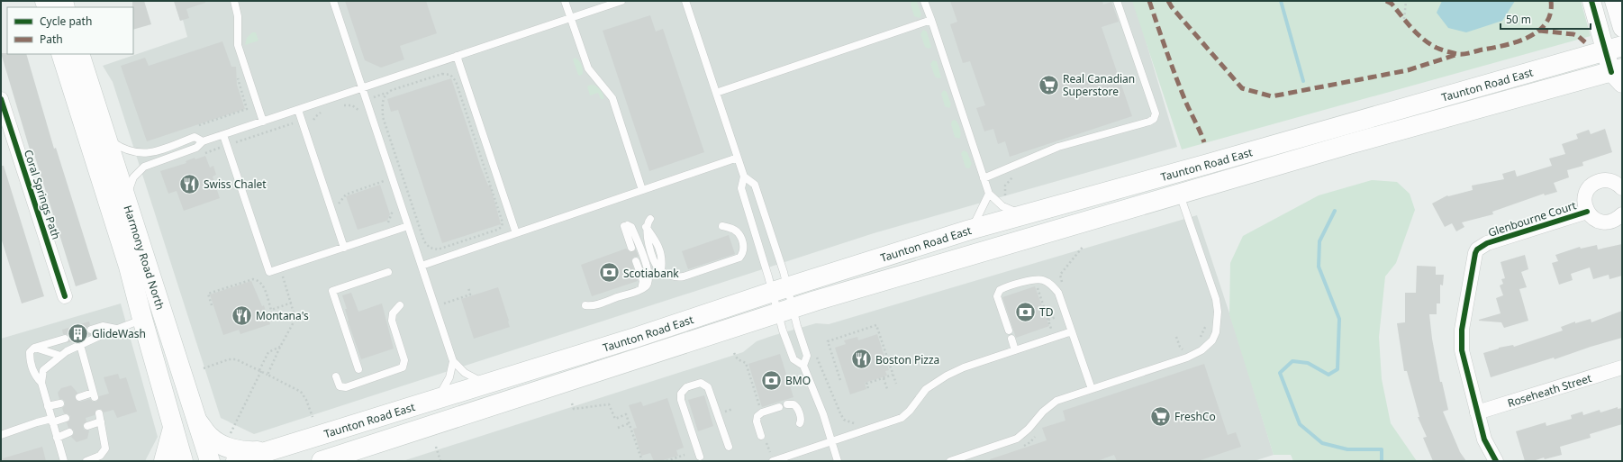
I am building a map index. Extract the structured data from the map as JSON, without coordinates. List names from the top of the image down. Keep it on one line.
{"streets":{"main road":["Taunton Road East","Harmony Road North"],"street":["Coral Springs Path","Glenbourne Court","Roseheath Street"]},"crossings":[["Glenbourne Court","Roseheath Street"]],"places":{"supermarket":["Real Canadian Superstore","FreshCo"],"restaurant":["Swiss Chalet","Montana's","Boston Pizza"],"bank":["Scotiabank","TD","BMO"],"building":["GlideWash"]},"legend":["Cycle path","Path"],"scale_bar":"50 m"}
